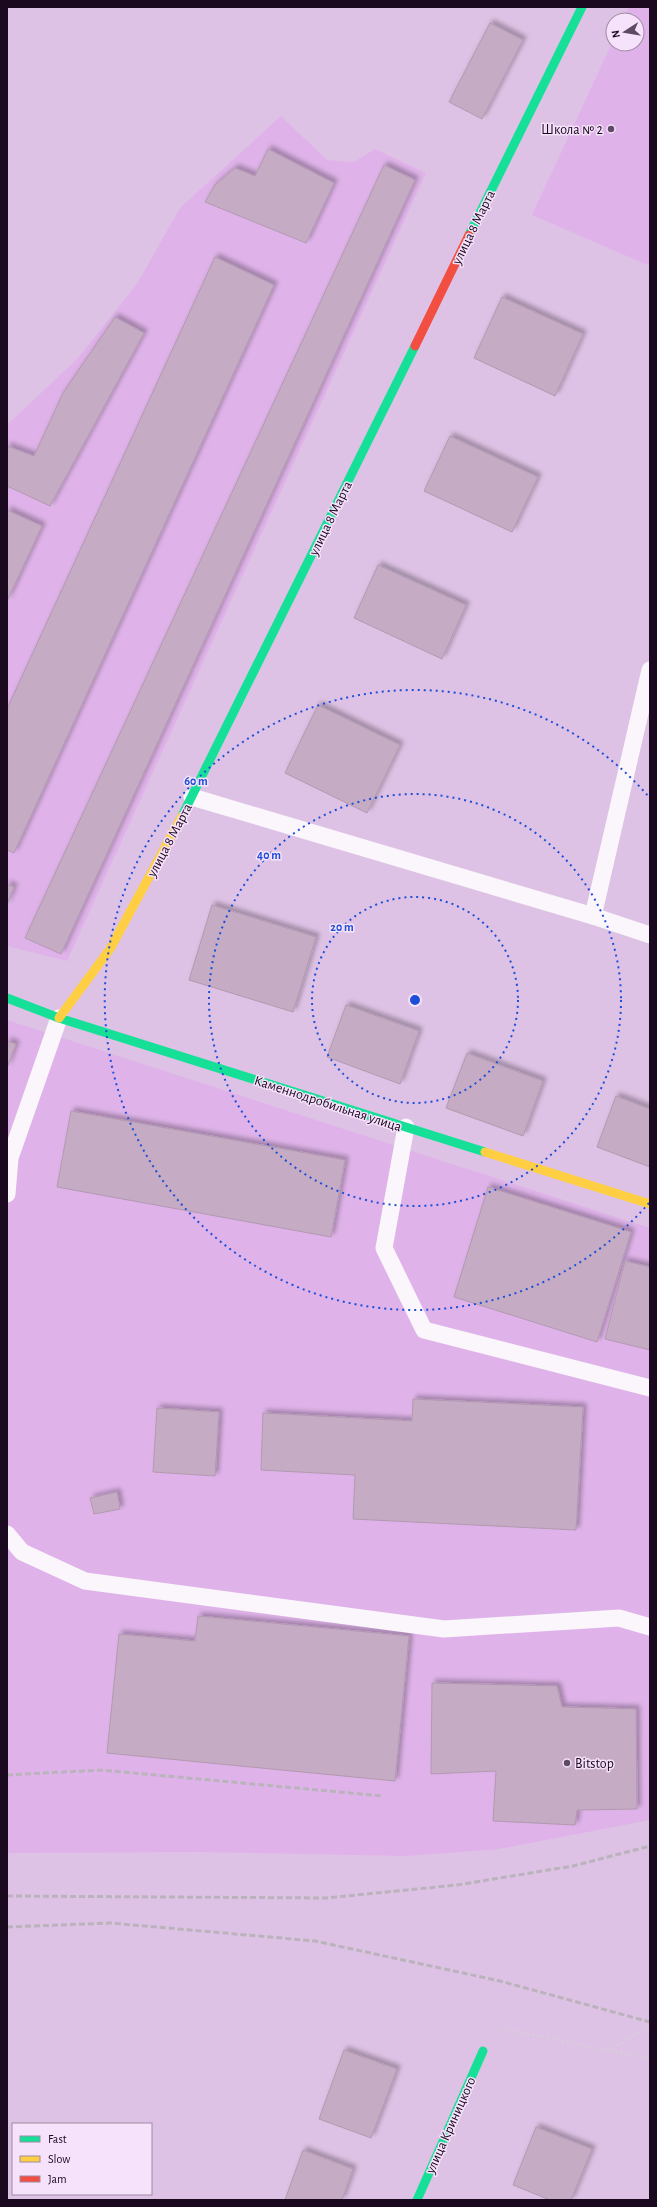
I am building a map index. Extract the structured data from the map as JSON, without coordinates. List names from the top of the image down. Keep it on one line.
{"streets":{"street":["улица 8 Марта","Каменнодробильная улица","улица Криницкого"]},"crossings":[["улица 8 Марта","Каменнодробильная улица"]],"places":["Школа № 2","Bitstop"],"legend":["Fast","Slow","Jam"],"north":"left","rings":["60 m","40 m","20 m"]}
